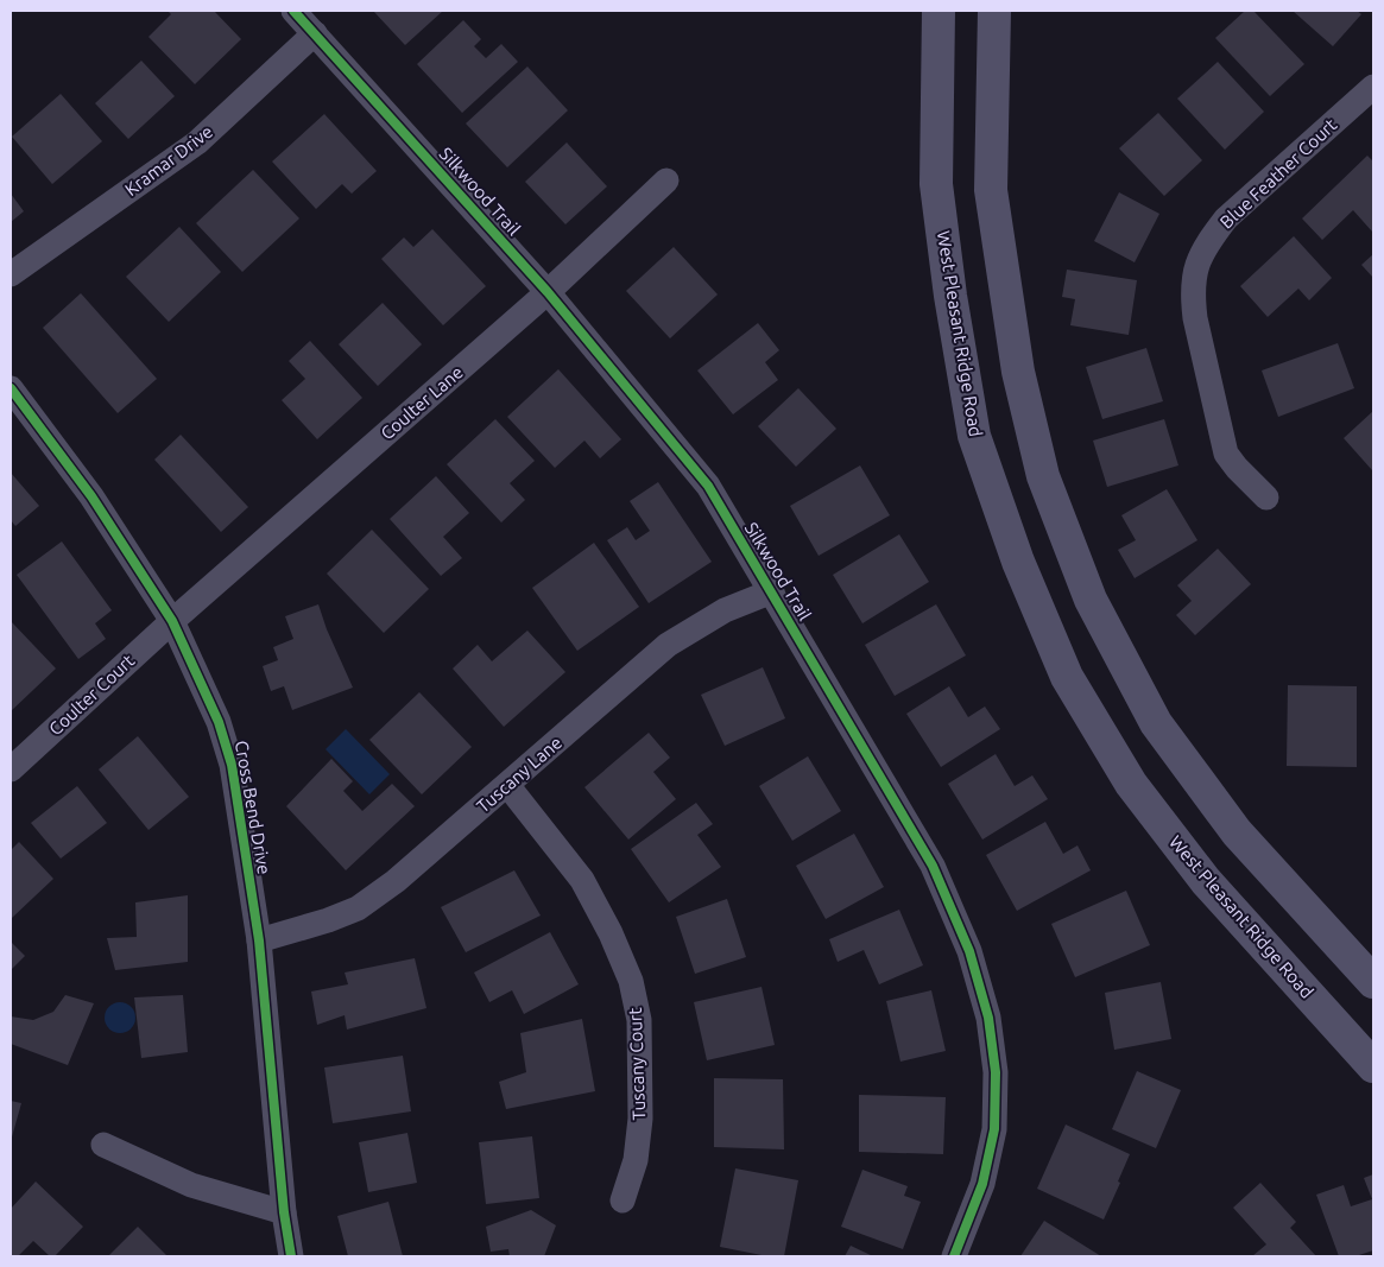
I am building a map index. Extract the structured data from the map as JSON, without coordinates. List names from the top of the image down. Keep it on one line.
{"streets":{"main road":["West Pleasant Ridge Road"],"street":["Kramar Drive","Blue Feather Court","Silkwood Trail","Coulter Lane","Coulter Court","Tuscany Lane","Cross Bend Drive","Tuscany Court"]},"crossings":[["Kramar Drive","Silkwood Trail"],["Silkwood Trail","Coulter Lane"],["Silkwood Trail","Tuscany Lane"],["Coulter Lane","Coulter Court"],["Coulter Lane","Cross Bend Drive"],["Coulter Court","Cross Bend Drive"],["Tuscany Lane","Cross Bend Drive"],["Tuscany Lane","Tuscany Court"]]}
